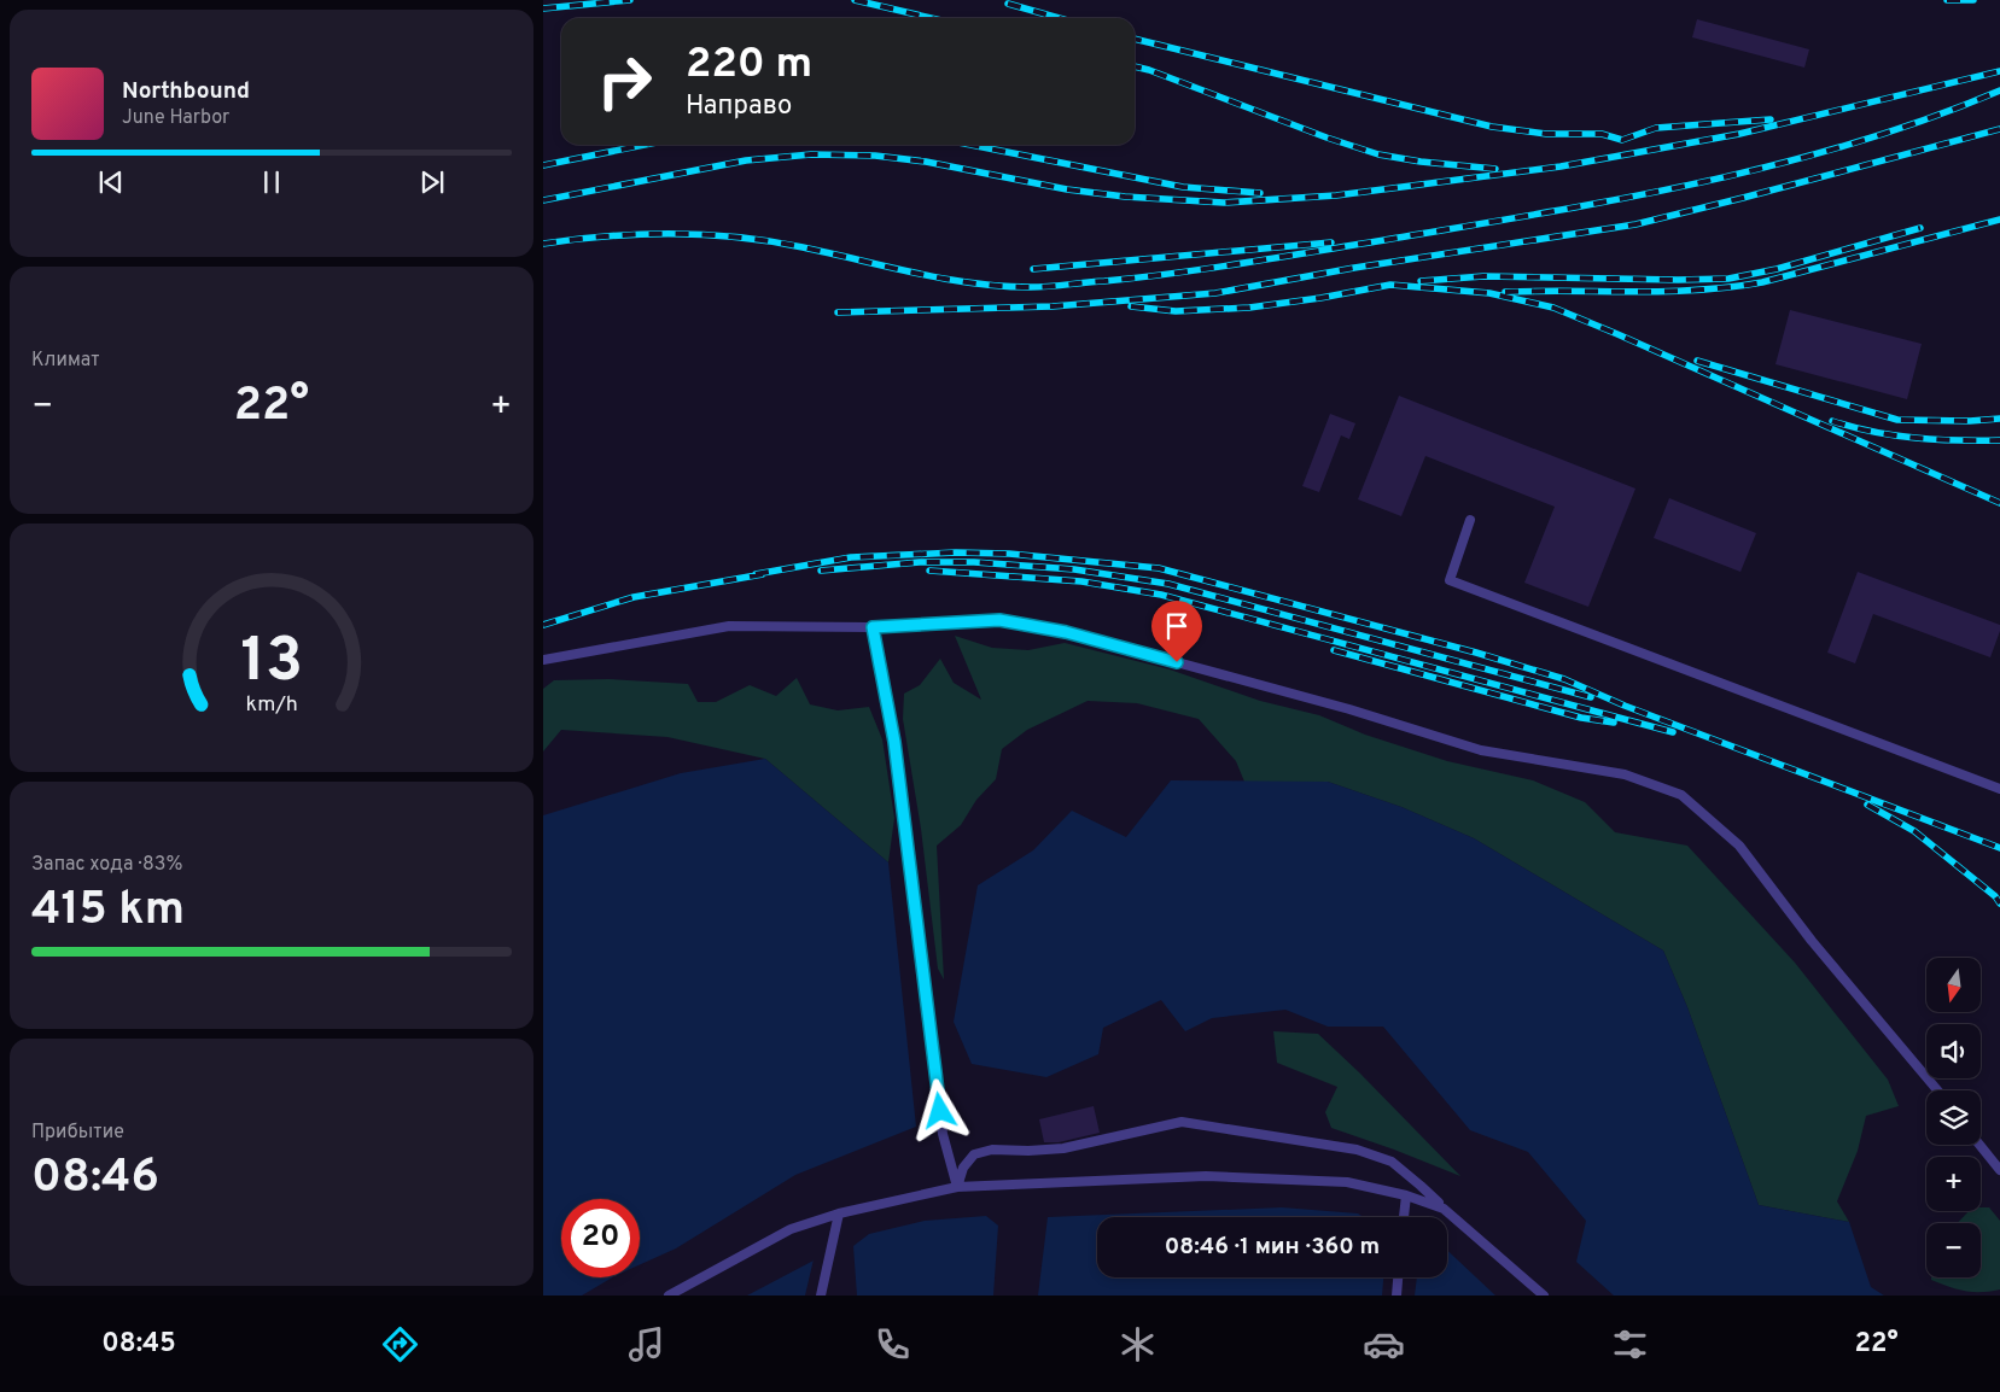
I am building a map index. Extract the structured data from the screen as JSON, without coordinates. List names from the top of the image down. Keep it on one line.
{"north":"bottom","page":{"turn":["220 m","Направо"],"song":["Northbound","June Harbor"],"tile":["Климат",["Запас хода · 83%","415 km"],["Прибытие","08:46"]],"heat":["−","22°","+"],"map_buttons":["+","−"],"limit":"20","trip":"08:46 · 1 мин · 360 m","tabs":["08:45","22°"],"gauge":["13","km/h"]}}
